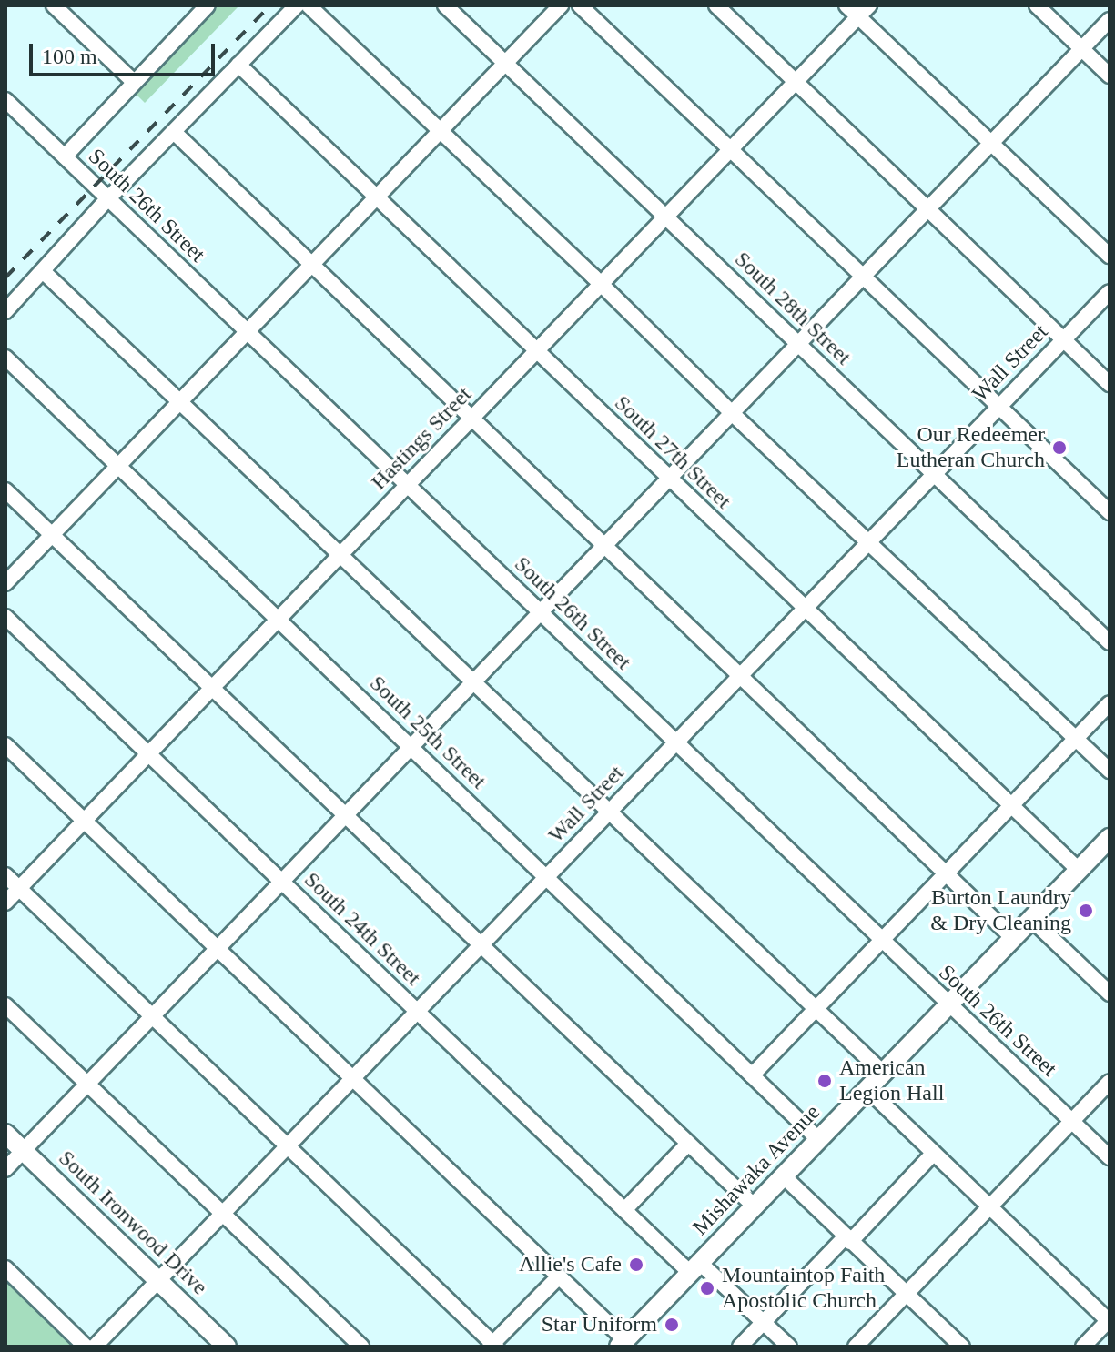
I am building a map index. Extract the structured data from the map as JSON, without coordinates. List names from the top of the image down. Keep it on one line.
{"streets":{"main road":["Mishawaka Avenue","South Ironwood Drive"],"street":["South 26th Street","South 28th Street","Wall Street","Hastings Street","South 27th Street","South 25th Street","South 24th Street"]},"crossings":[["South 26th Street","Wall Street"],["South 26th Street","Hastings Street"],["South 26th Street","Mishawaka Avenue"],["South 28th Street","Wall Street"],["South 28th Street","Hastings Street"],["Wall Street","South 27th Street"],["Wall Street","South 25th Street"],["Wall Street","South 24th Street"],["Wall Street","South Ironwood Drive"],["Hastings Street","South 27th Street"],["Hastings Street","South 25th Street"],["Hastings Street","South 24th Street"],["South 27th Street","Mishawaka Avenue"],["South 25th Street","Mishawaka Avenue"],["South 24th Street","Mishawaka Avenue"]],"places":["Our Redeemer Lutheran Church","Burton Laundry & Dry Cleaning","American Legion Hall","Allie's Cafe","Mountaintop Faith Apostolic Church","Star Uniform"],"scale_bar":"100 m"}
